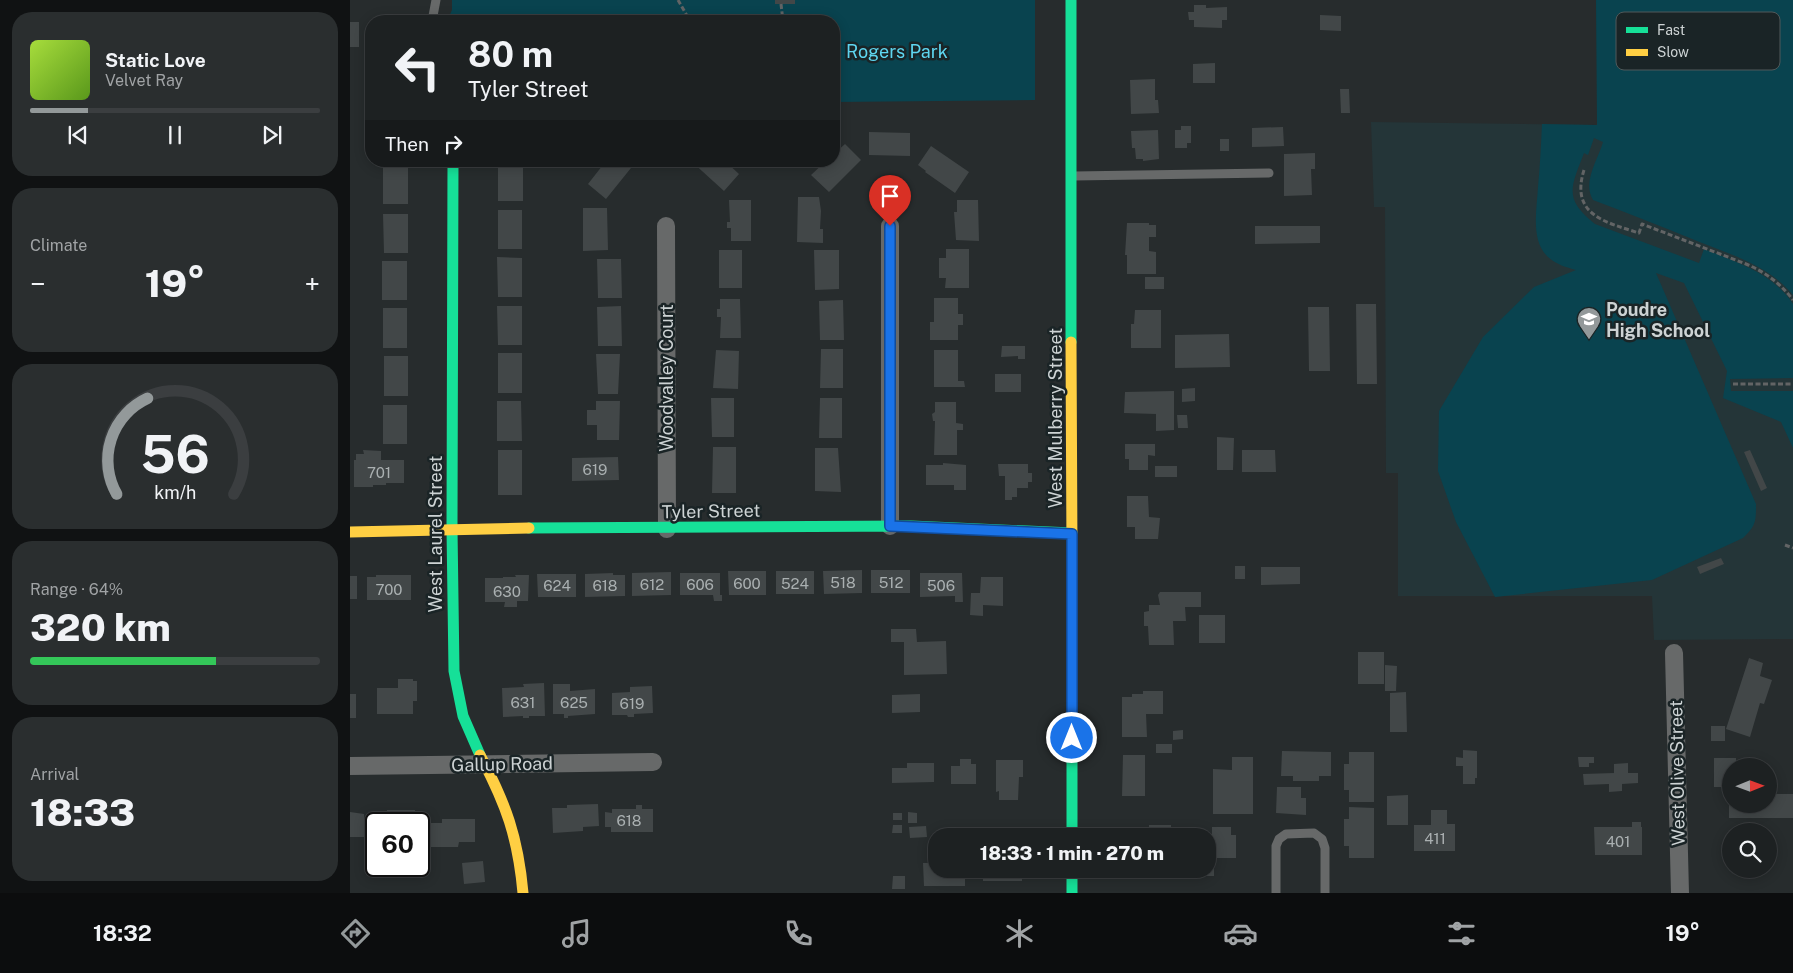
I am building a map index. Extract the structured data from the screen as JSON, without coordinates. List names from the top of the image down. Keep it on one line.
{"streets":{"street":["Woodvalley Court","West Mulberry Street","Tyler Street","West Laurel Street","Gallup Road","West Olive Street"]},"crossings":[["Woodvalley Court","Tyler Street"],["West Mulberry Street","Tyler Street"],["Tyler Street","West Laurel Street"],["West Laurel Street","Gallup Road"]],"parks":["Rogers Park"],"places":{"school or university":["Poudre High School"]},"house_numbers":["619","701","518","512","600","524","612","606","624","618","506","700","630","631","625","619","618","411","401"],"legend":["Fast","Slow"],"north":"right","page":{"turn":["80 m","Tyler Street"],"song":["Static Love","Velvet Ray"],"then":"Then","tile":["Climate",["Range · 64%","320 km"],["Arrival","18:33"]],"heat":["−","19°","+"],"limit":"60","trip":"18:33 · 1 min · 270 m","tabs":["18:32","19°"],"gauge":["56","km/h"]}}
